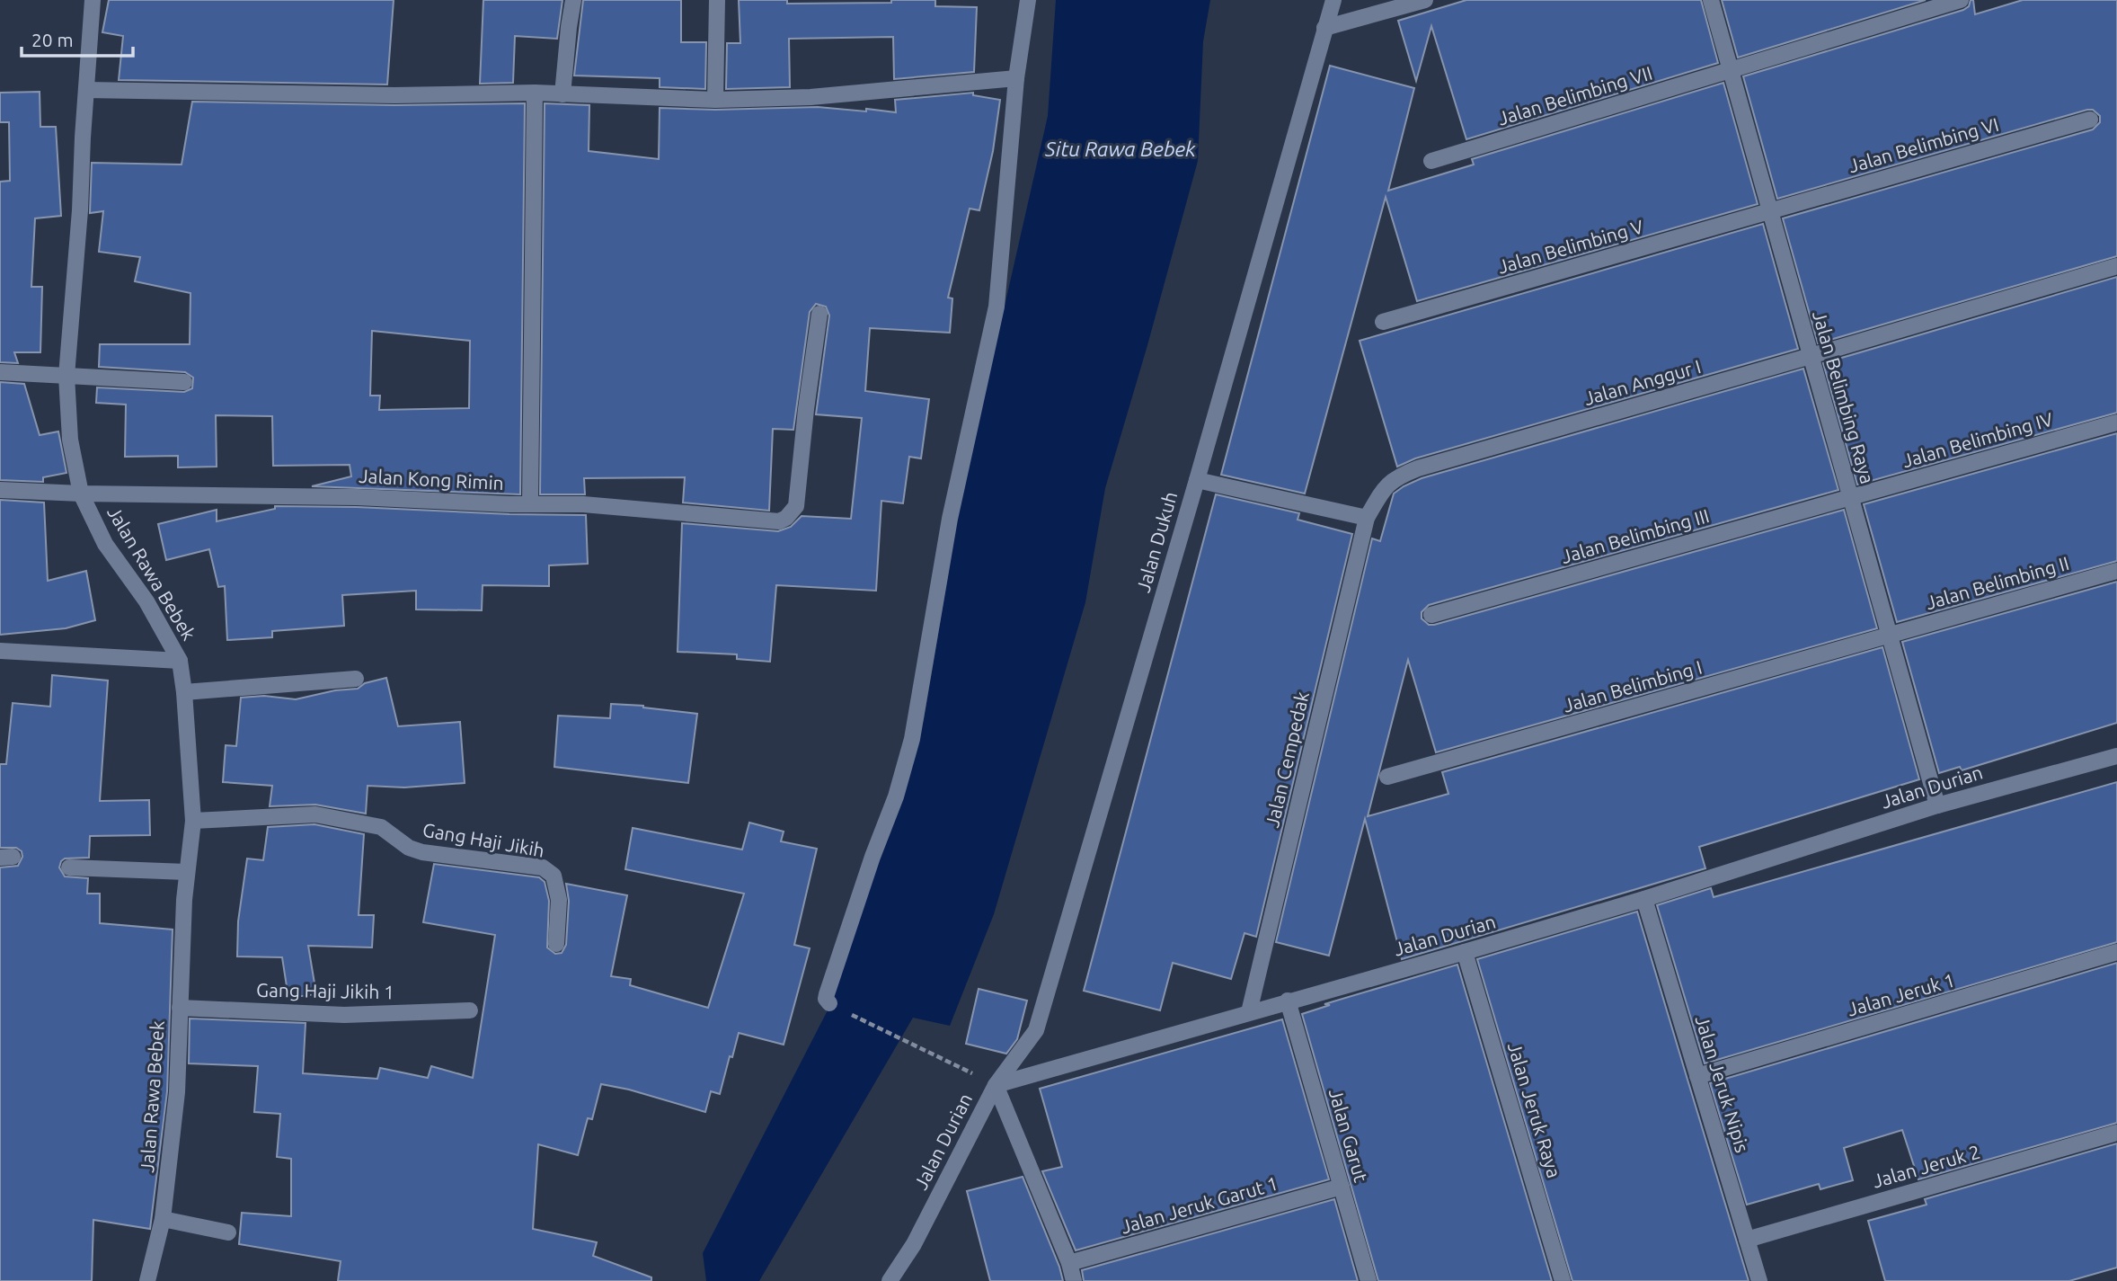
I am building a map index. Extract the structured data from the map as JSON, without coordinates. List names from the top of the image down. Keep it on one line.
{"streets":{"street":["Jalan Belimbing VII","Jalan Belimbing VI","Jalan Belimbing V","Jalan Anggur I","Jalan Belimbing Raya","Jalan Belimbing IV","Jalan Kong Rimin","Jalan Belimbing III","Jalan Dukuh","Jalan Rawa Bebek","Jalan Belimbing II","Jalan Belimbing I","Jalan Cempedak","Jalan Durian","Gang Haji Jikih","Gang Haji Jikih 1","Jalan Jeruk 1","Jalan Jeruk Nipis","Jalan Jeruk Raya","Jalan Garut","Jalan Jeruk 2","Jalan Jeruk Garut 1"]},"crossings":[["Jalan Belimbing VII","Jalan Belimbing Raya"],["Jalan Belimbing VI","Jalan Belimbing V"],["Jalan Belimbing VI","Jalan Belimbing Raya"],["Jalan Belimbing V","Jalan Belimbing Raya"],["Jalan Anggur I","Jalan Belimbing Raya"],["Jalan Anggur I","Jalan Cempedak"],["Jalan Belimbing Raya","Jalan Belimbing IV"],["Jalan Belimbing Raya","Jalan Belimbing III"],["Jalan Belimbing Raya","Jalan Belimbing II"],["Jalan Belimbing Raya","Jalan Belimbing I"],["Jalan Belimbing Raya","Jalan Durian"],["Jalan Belimbing IV","Jalan Belimbing III"],["Jalan Kong Rimin","Jalan Rawa Bebek"],["Jalan Dukuh","Jalan Durian"],["Jalan Rawa Bebek","Gang Haji Jikih"],["Jalan Rawa Bebek","Gang Haji Jikih 1"],["Jalan Belimbing II","Jalan Belimbing I"],["Jalan Cempedak","Jalan Durian"],["Jalan Durian","Jalan Jeruk Nipis"],["Jalan Durian","Jalan Jeruk Raya"],["Jalan Durian","Jalan Garut"],["Jalan Jeruk 1","Jalan Jeruk Nipis"],["Jalan Jeruk Nipis","Jalan Jeruk 2"],["Jalan Garut","Jalan Jeruk Garut 1"]],"water":["Situ Rawa Bebek"],"scale_bar":"20 m"}
